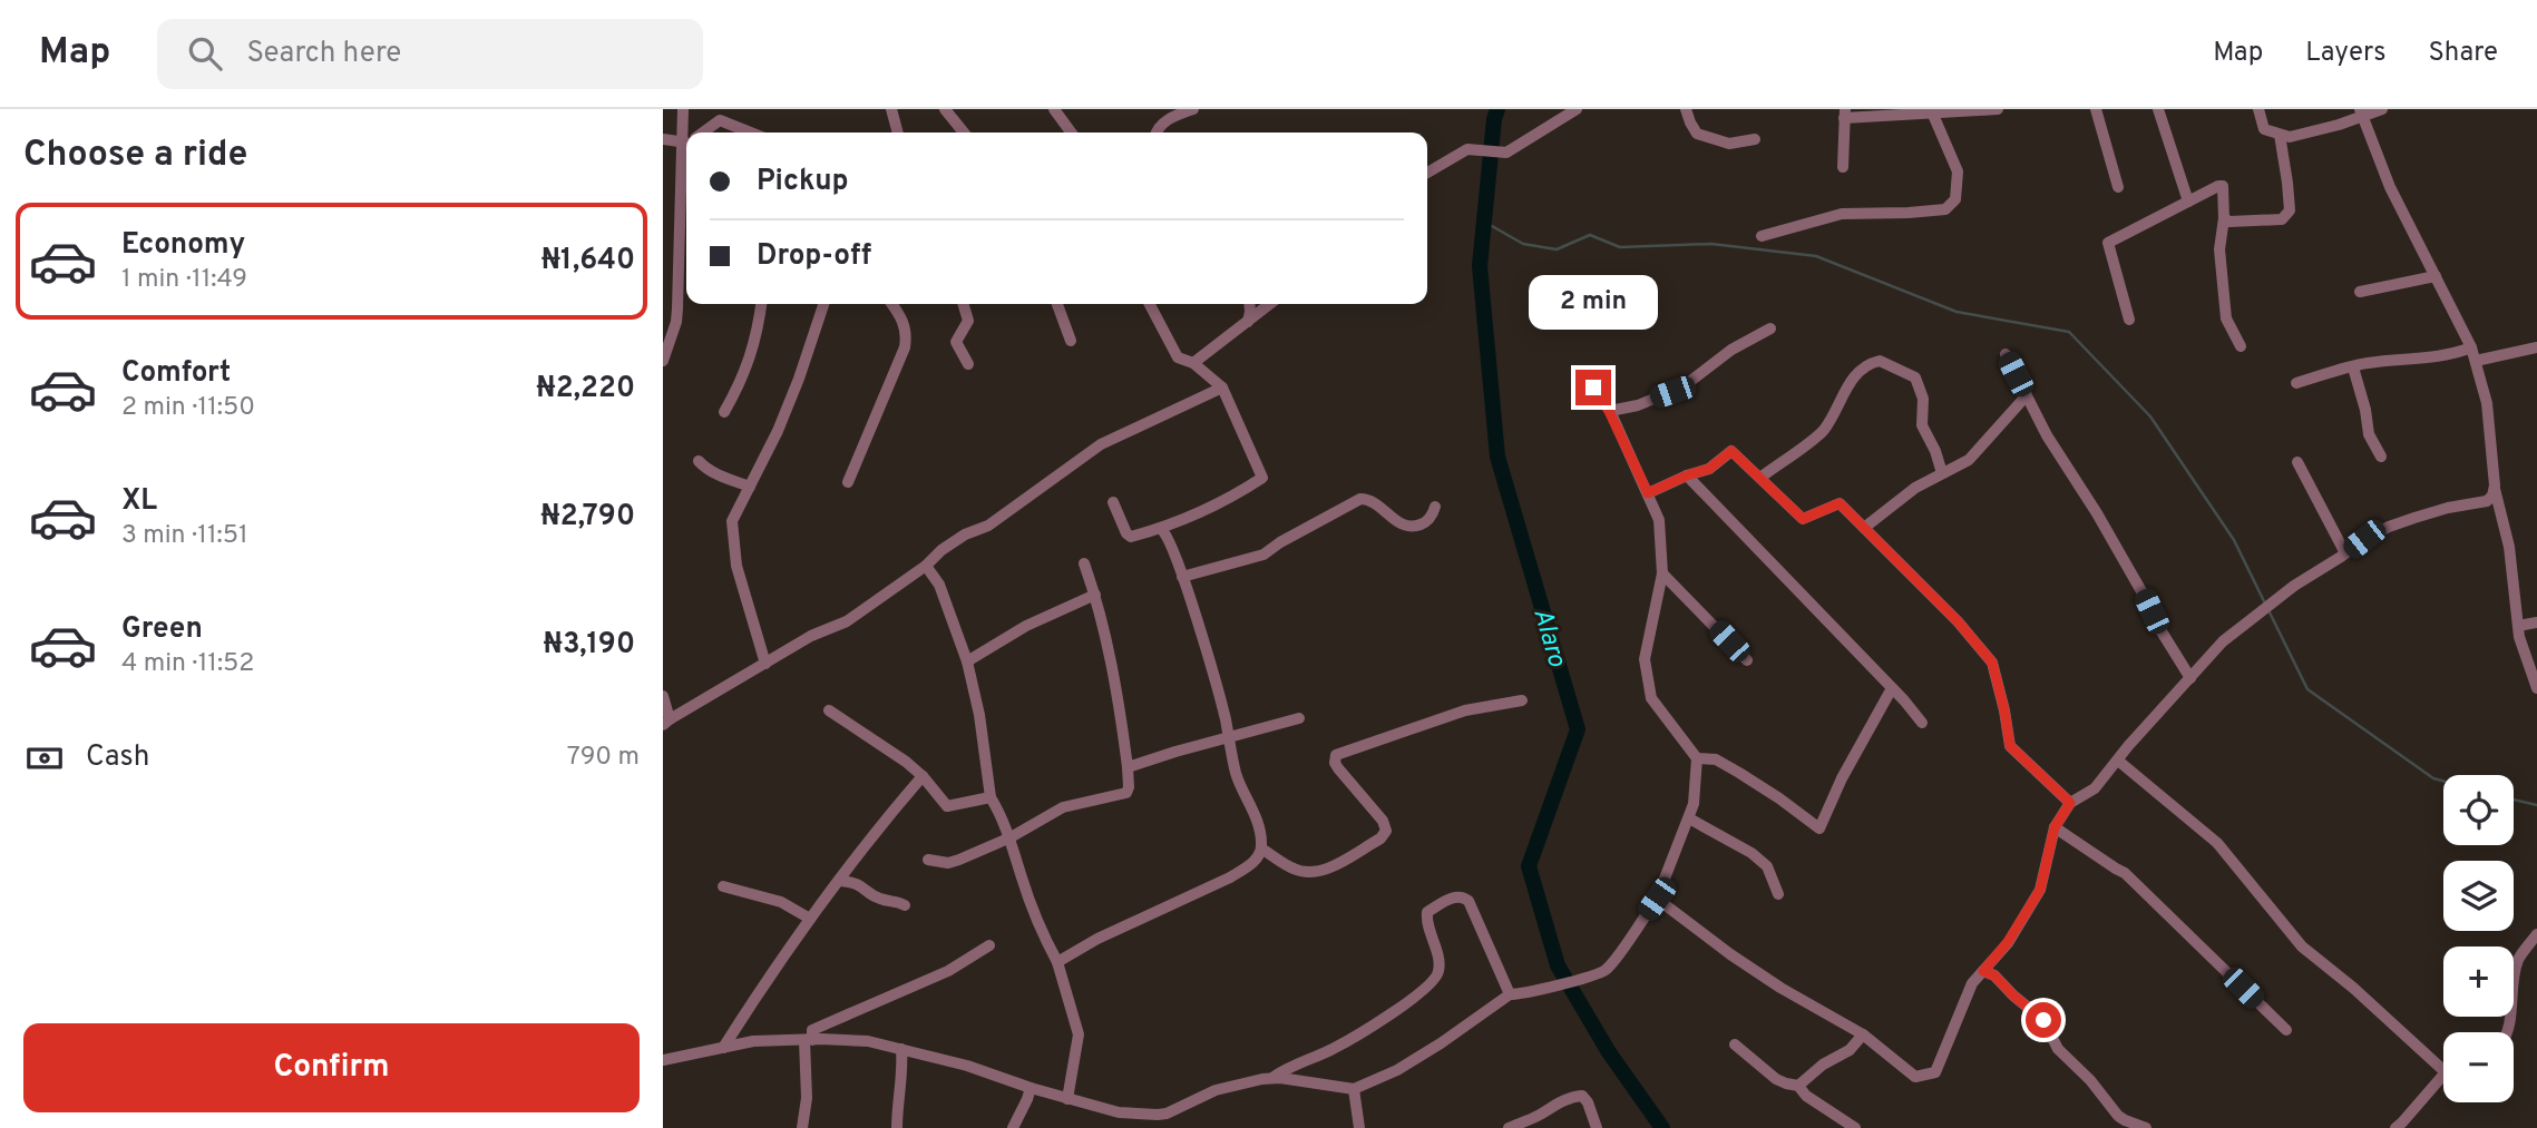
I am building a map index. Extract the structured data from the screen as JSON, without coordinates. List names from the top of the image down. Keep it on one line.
{"water":["Alaro"],"page":{"header":"Map","search":"Search here","nav":["Map","Layers","Share"],"heading":"Choose a ride","banner":["Pickup","Drop-off"],"list":[{"name":"Economy","note":"1 min · 11:49","value":"₦1,640"},{"name":"Comfort","note":"2 min · 11:50","value":"₦2,220"},{"name":"XL","note":"3 min · 11:51","value":"₦2,790"},{"name":"Green","note":"4 min · 11:52","value":"₦3,190"}],"bubble":"2 min","pay":["Cash","790 m"],"map_buttons":["+","−"],"buttons":"Confirm"}}
